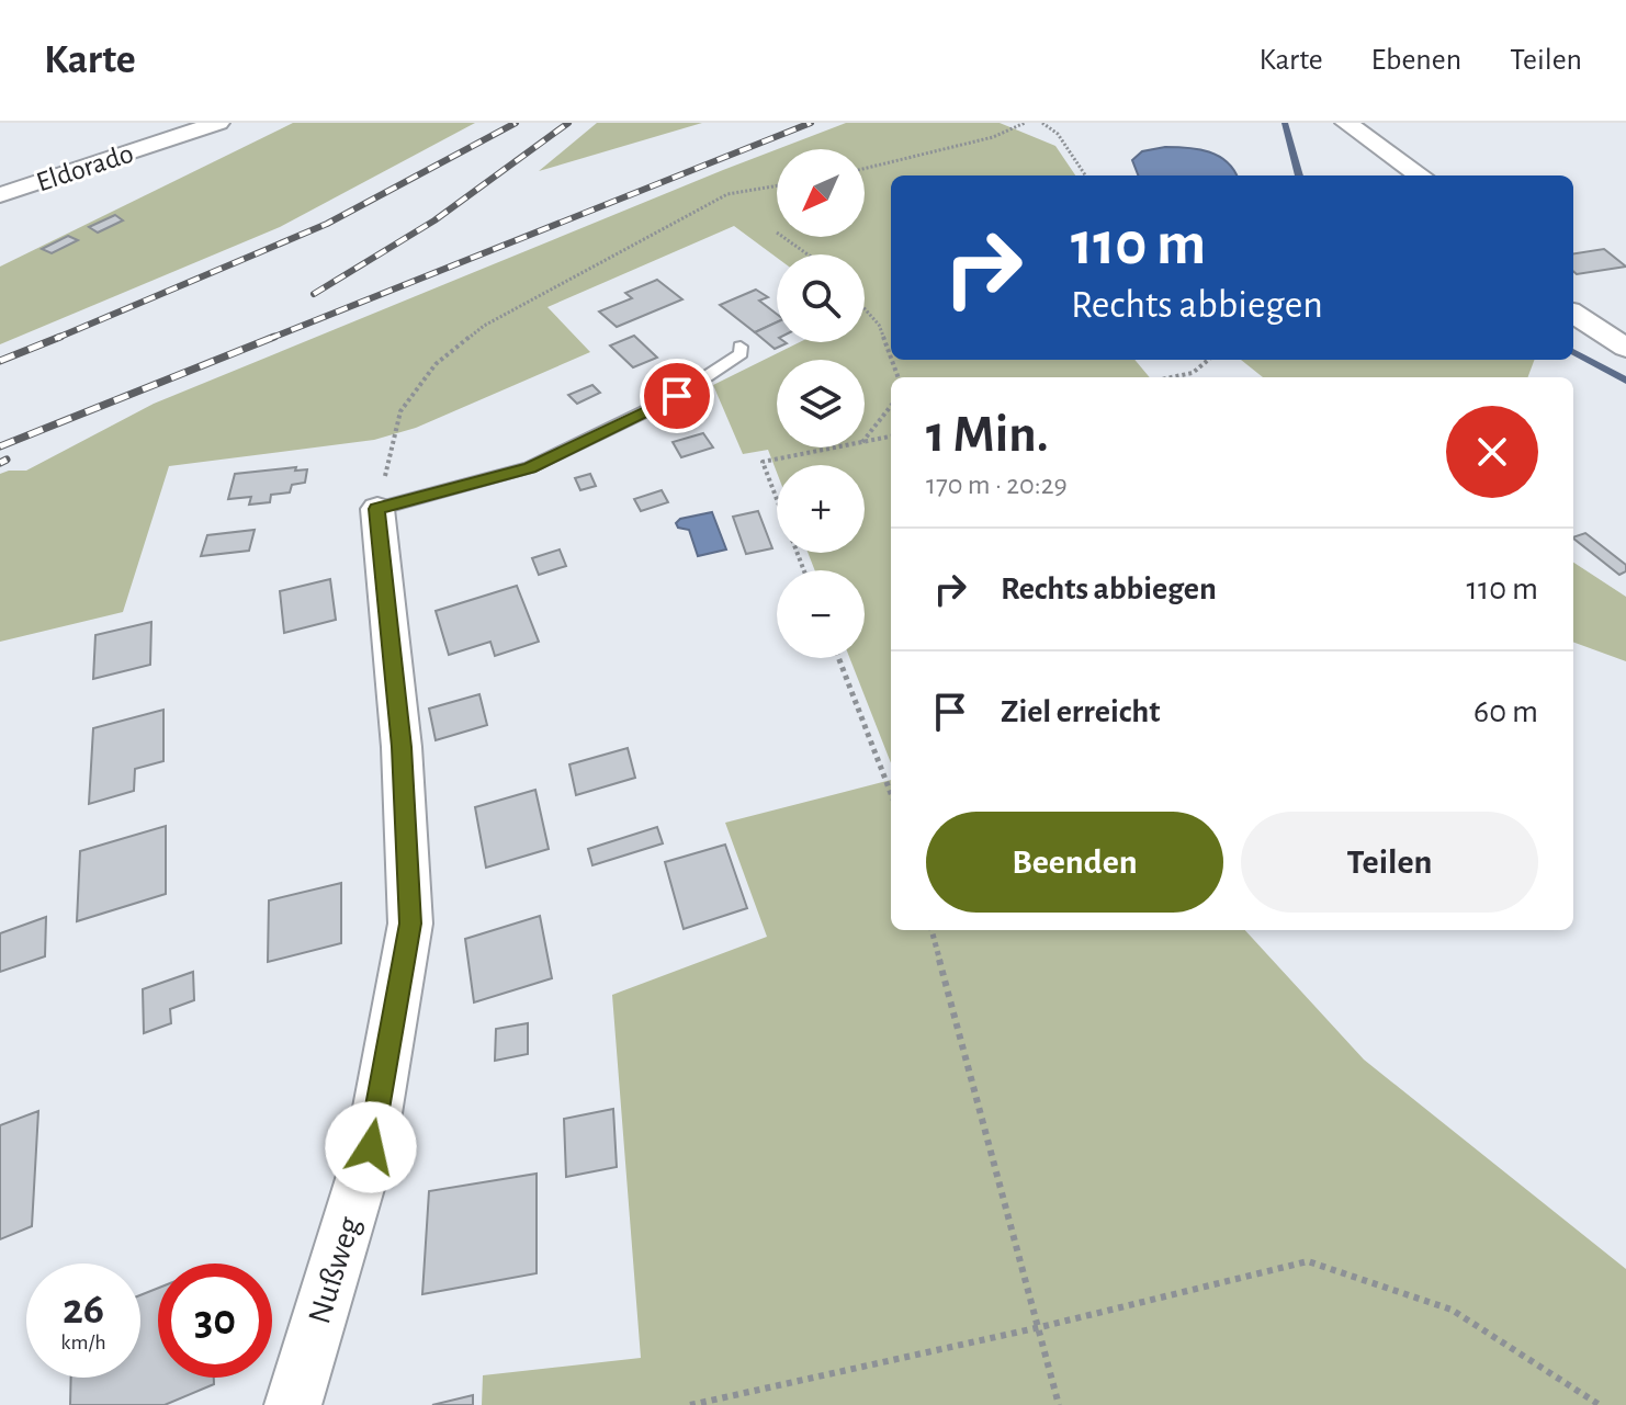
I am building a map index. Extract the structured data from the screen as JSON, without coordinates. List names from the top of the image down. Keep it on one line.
{"streets":{"street":["Eldorado","Nußweg"]},"north":"bottom left","page":{"header":"Karte","nav":["Karte","Ebenen","Teilen"],"map_buttons":["+","−"],"turn":["110 m","Rechts abbiegen"],"heading":["1 Min.","170 m · 20:29"],"list":[{"name":"Rechts abbiegen","value":"110 m"},{"name":"Ziel erreicht","value":"60 m"}],"buttons":["Beenden","Teilen"],"speed":"26 km/h","limit":"30"}}
